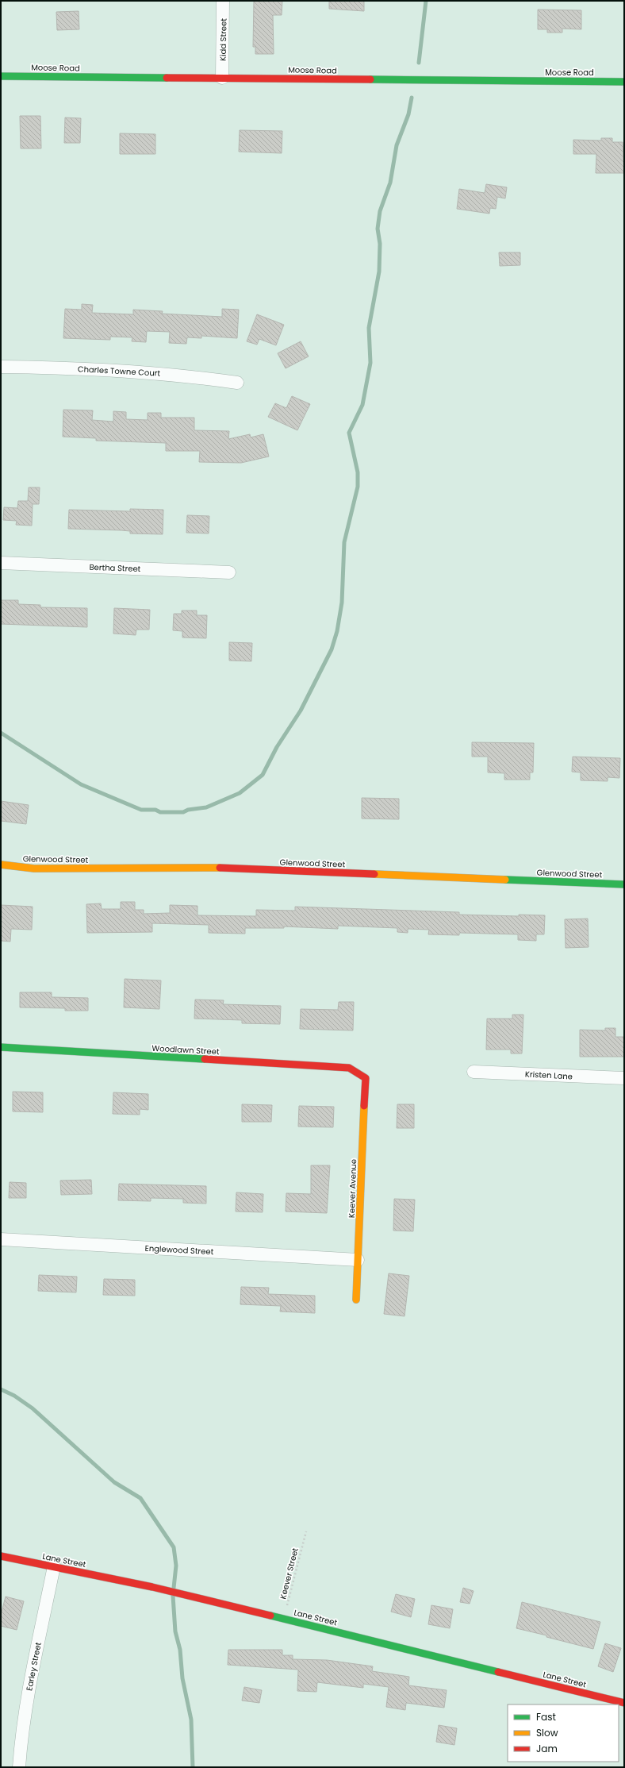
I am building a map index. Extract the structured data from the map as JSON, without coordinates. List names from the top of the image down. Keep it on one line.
{"streets":{"street":["Kidd Street","Moose Road","Charles Towne Court","Bertha Street","Glenwood Street","Woodlawn Street","Kristen Lane","Keever Avenue","Englewood Street","Lane Street","Earley Street"],"path":["Keever Street"]},"crossings":[["Kidd Street","Moose Road"],["Woodlawn Street","Keever Avenue"],["Keever Avenue","Englewood Street"],["Lane Street","Keever Street"],["Lane Street","Earley Street"]],"legend":["Fast","Slow","Jam"]}
